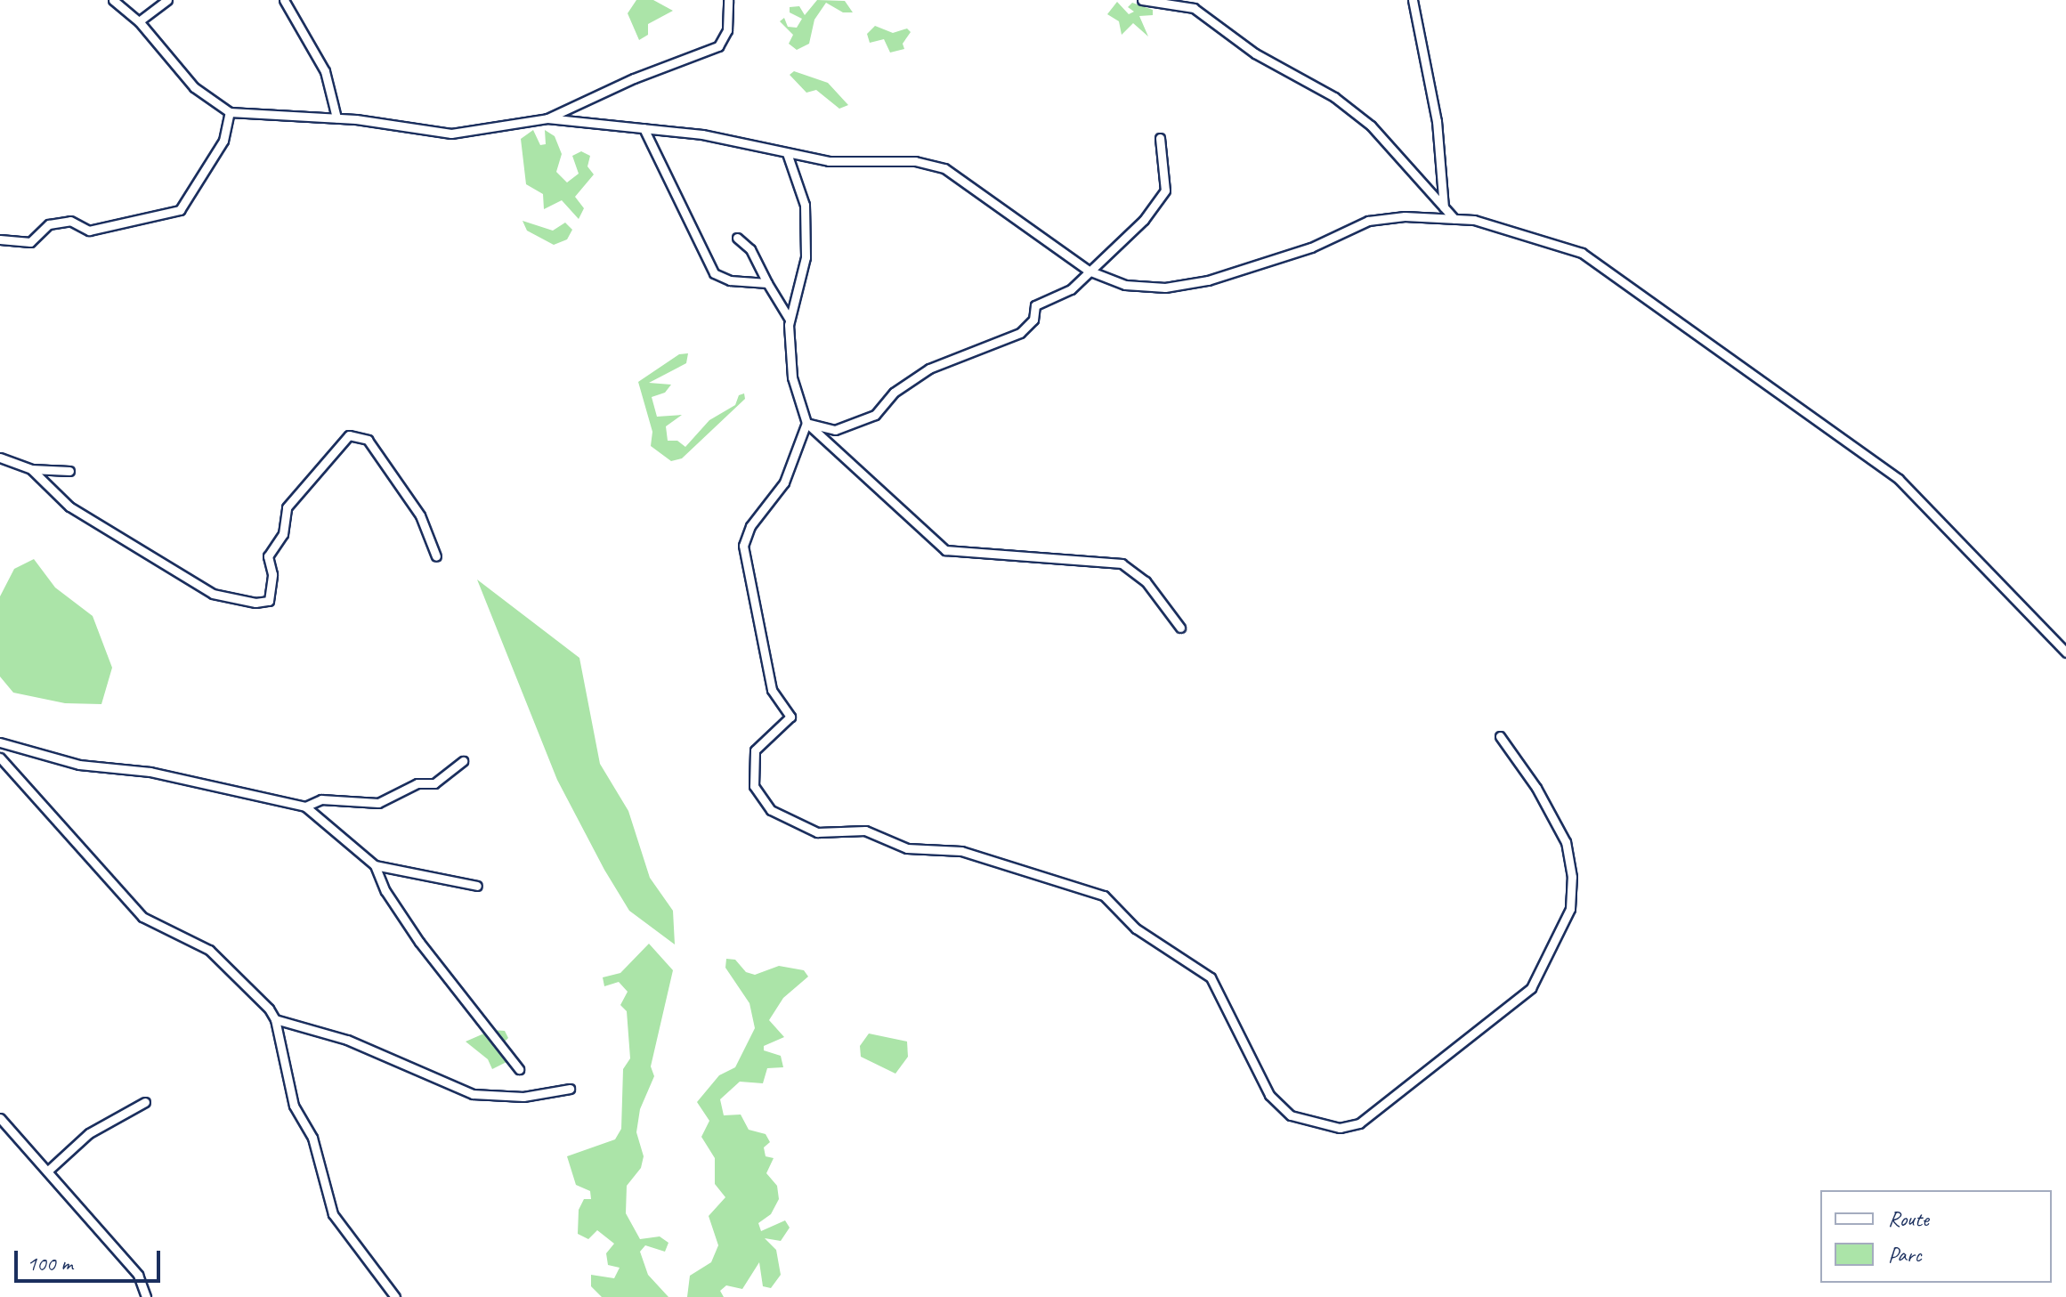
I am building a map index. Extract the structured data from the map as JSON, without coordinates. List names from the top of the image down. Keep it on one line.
{"legend":["Route","Parc"],"scale_bar":"100 m"}
